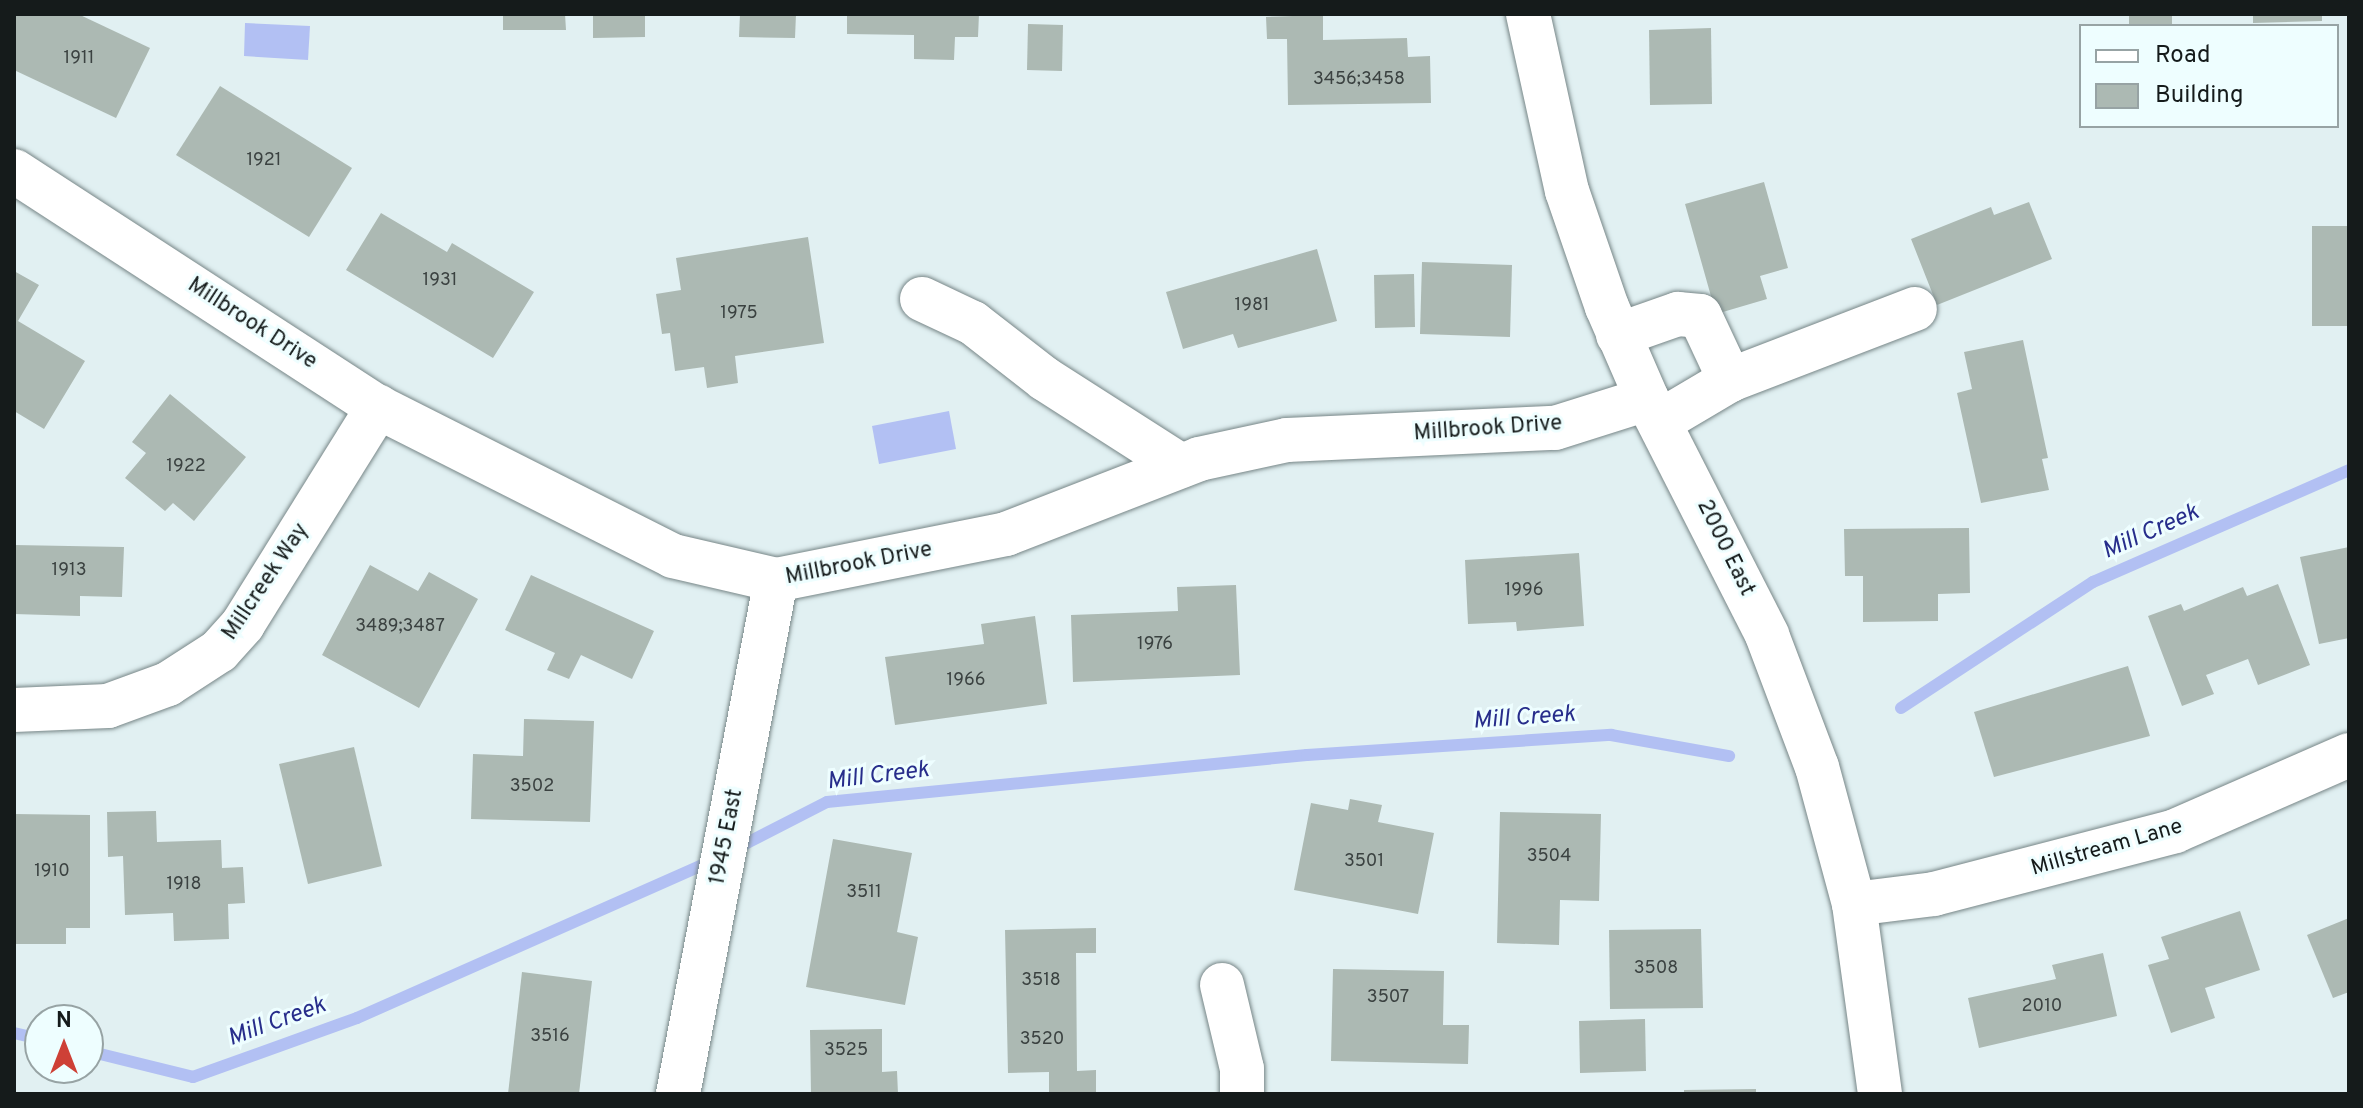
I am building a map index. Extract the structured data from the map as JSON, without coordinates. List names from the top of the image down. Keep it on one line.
{"streets":{"street":["Millbrook Drive","2000 East","Millcreek Way","1945 East","Millstream Lane"]},"crossings":[["Millbrook Drive","2000 East"],["Millbrook Drive","Millcreek Way"],["Millbrook Drive","1945 East"],["2000 East","Millstream Lane"]],"water":["Mill Creek"],"house_numbers":["1911","3456;3458","1921","1931","1981","1975","1922","1913","1996","3489;3487","1976","1966","3502","3504","3501","1910","1918","3511","3508","3518","3507","2010","3516","3520","3525"],"legend":["Road","Building"],"north":"top"}
